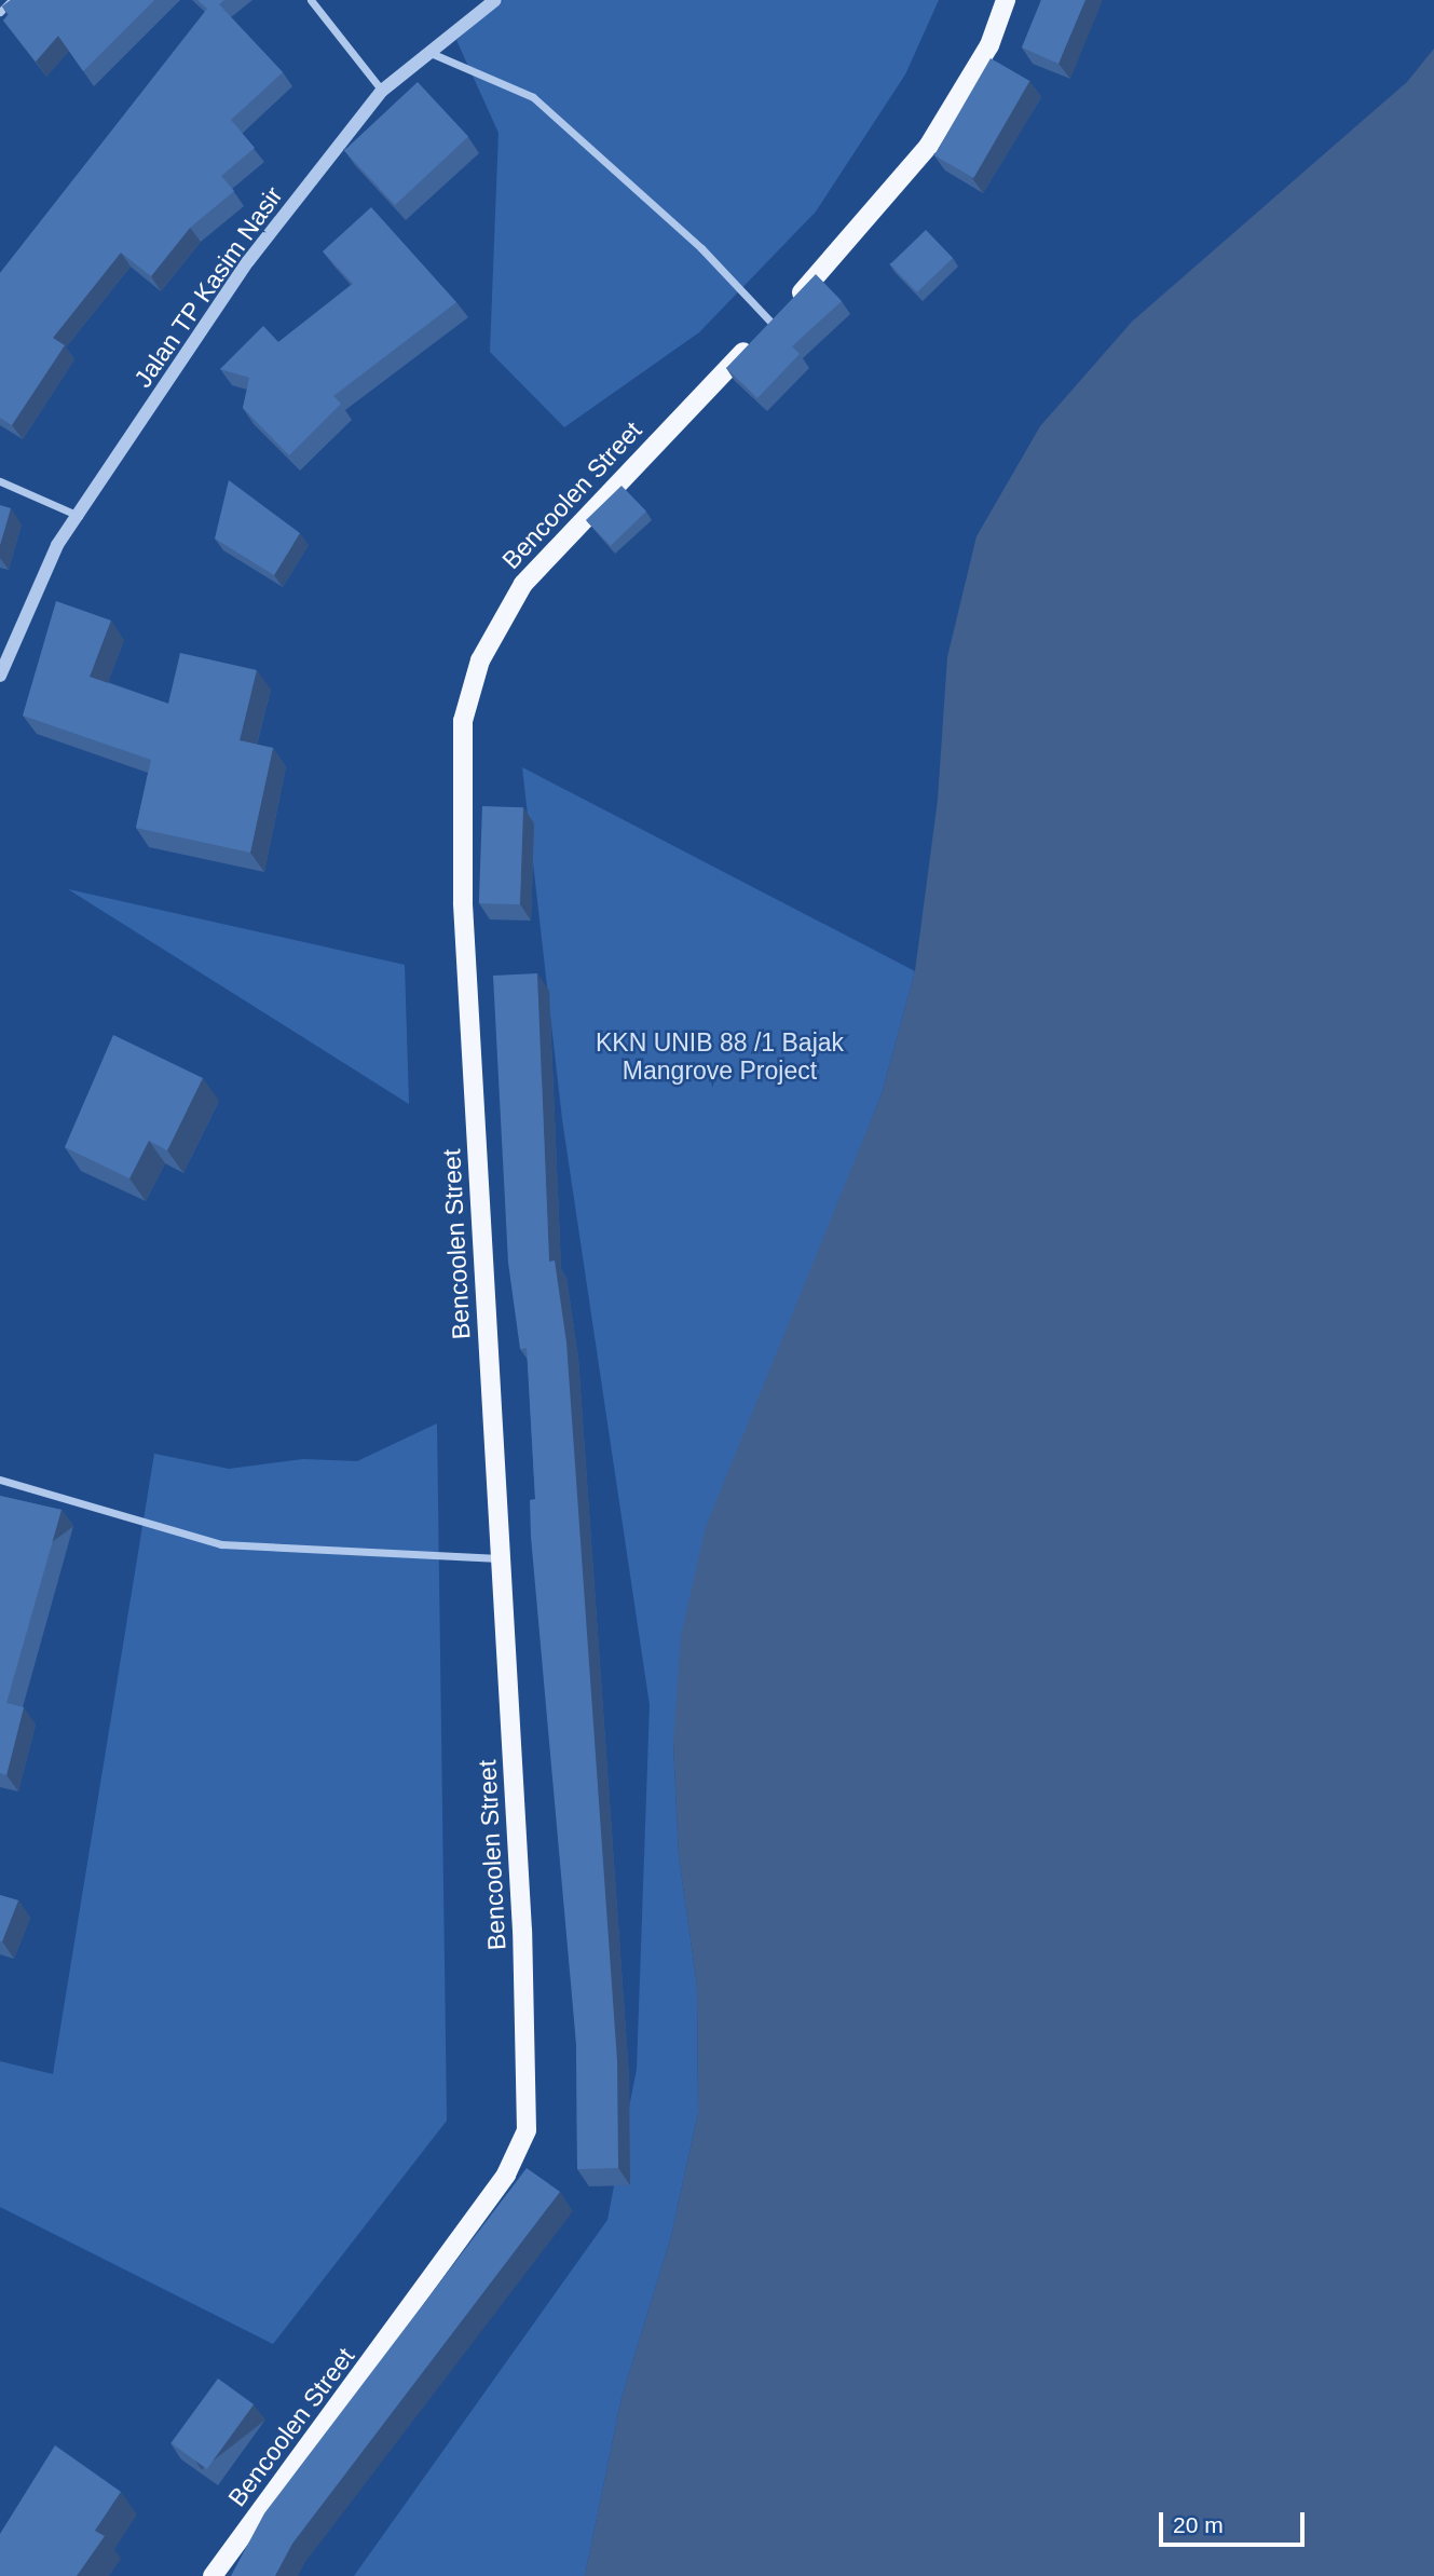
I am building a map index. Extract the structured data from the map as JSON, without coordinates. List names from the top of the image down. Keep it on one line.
{"streets":{"main road":["Bencoolen Street"],"street":["Jalan TP Kasim Nasir"]},"parks":["KKN UNIB 88 /1 Bajak Mangrove Project"],"scale_bar":"20 m"}
